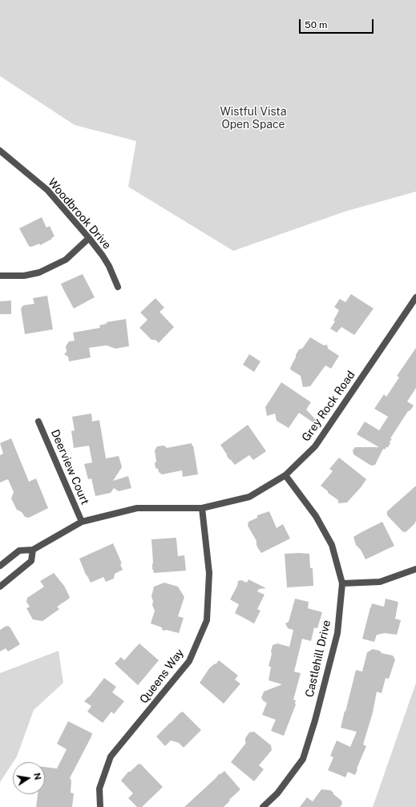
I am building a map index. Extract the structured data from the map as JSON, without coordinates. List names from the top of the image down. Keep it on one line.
{"streets":{"street":["Woodbrook Drive","Grey Rock Road","Deerview Court","Castlehill Drive","Queens Way"]},"crossings":[["Grey Rock Road","Deerview Court"],["Grey Rock Road","Castlehill Drive"],["Grey Rock Road","Queens Way"]],"parks":["Wistful Vista Open Space"],"scale_bar":"50 m","north":"right"}
